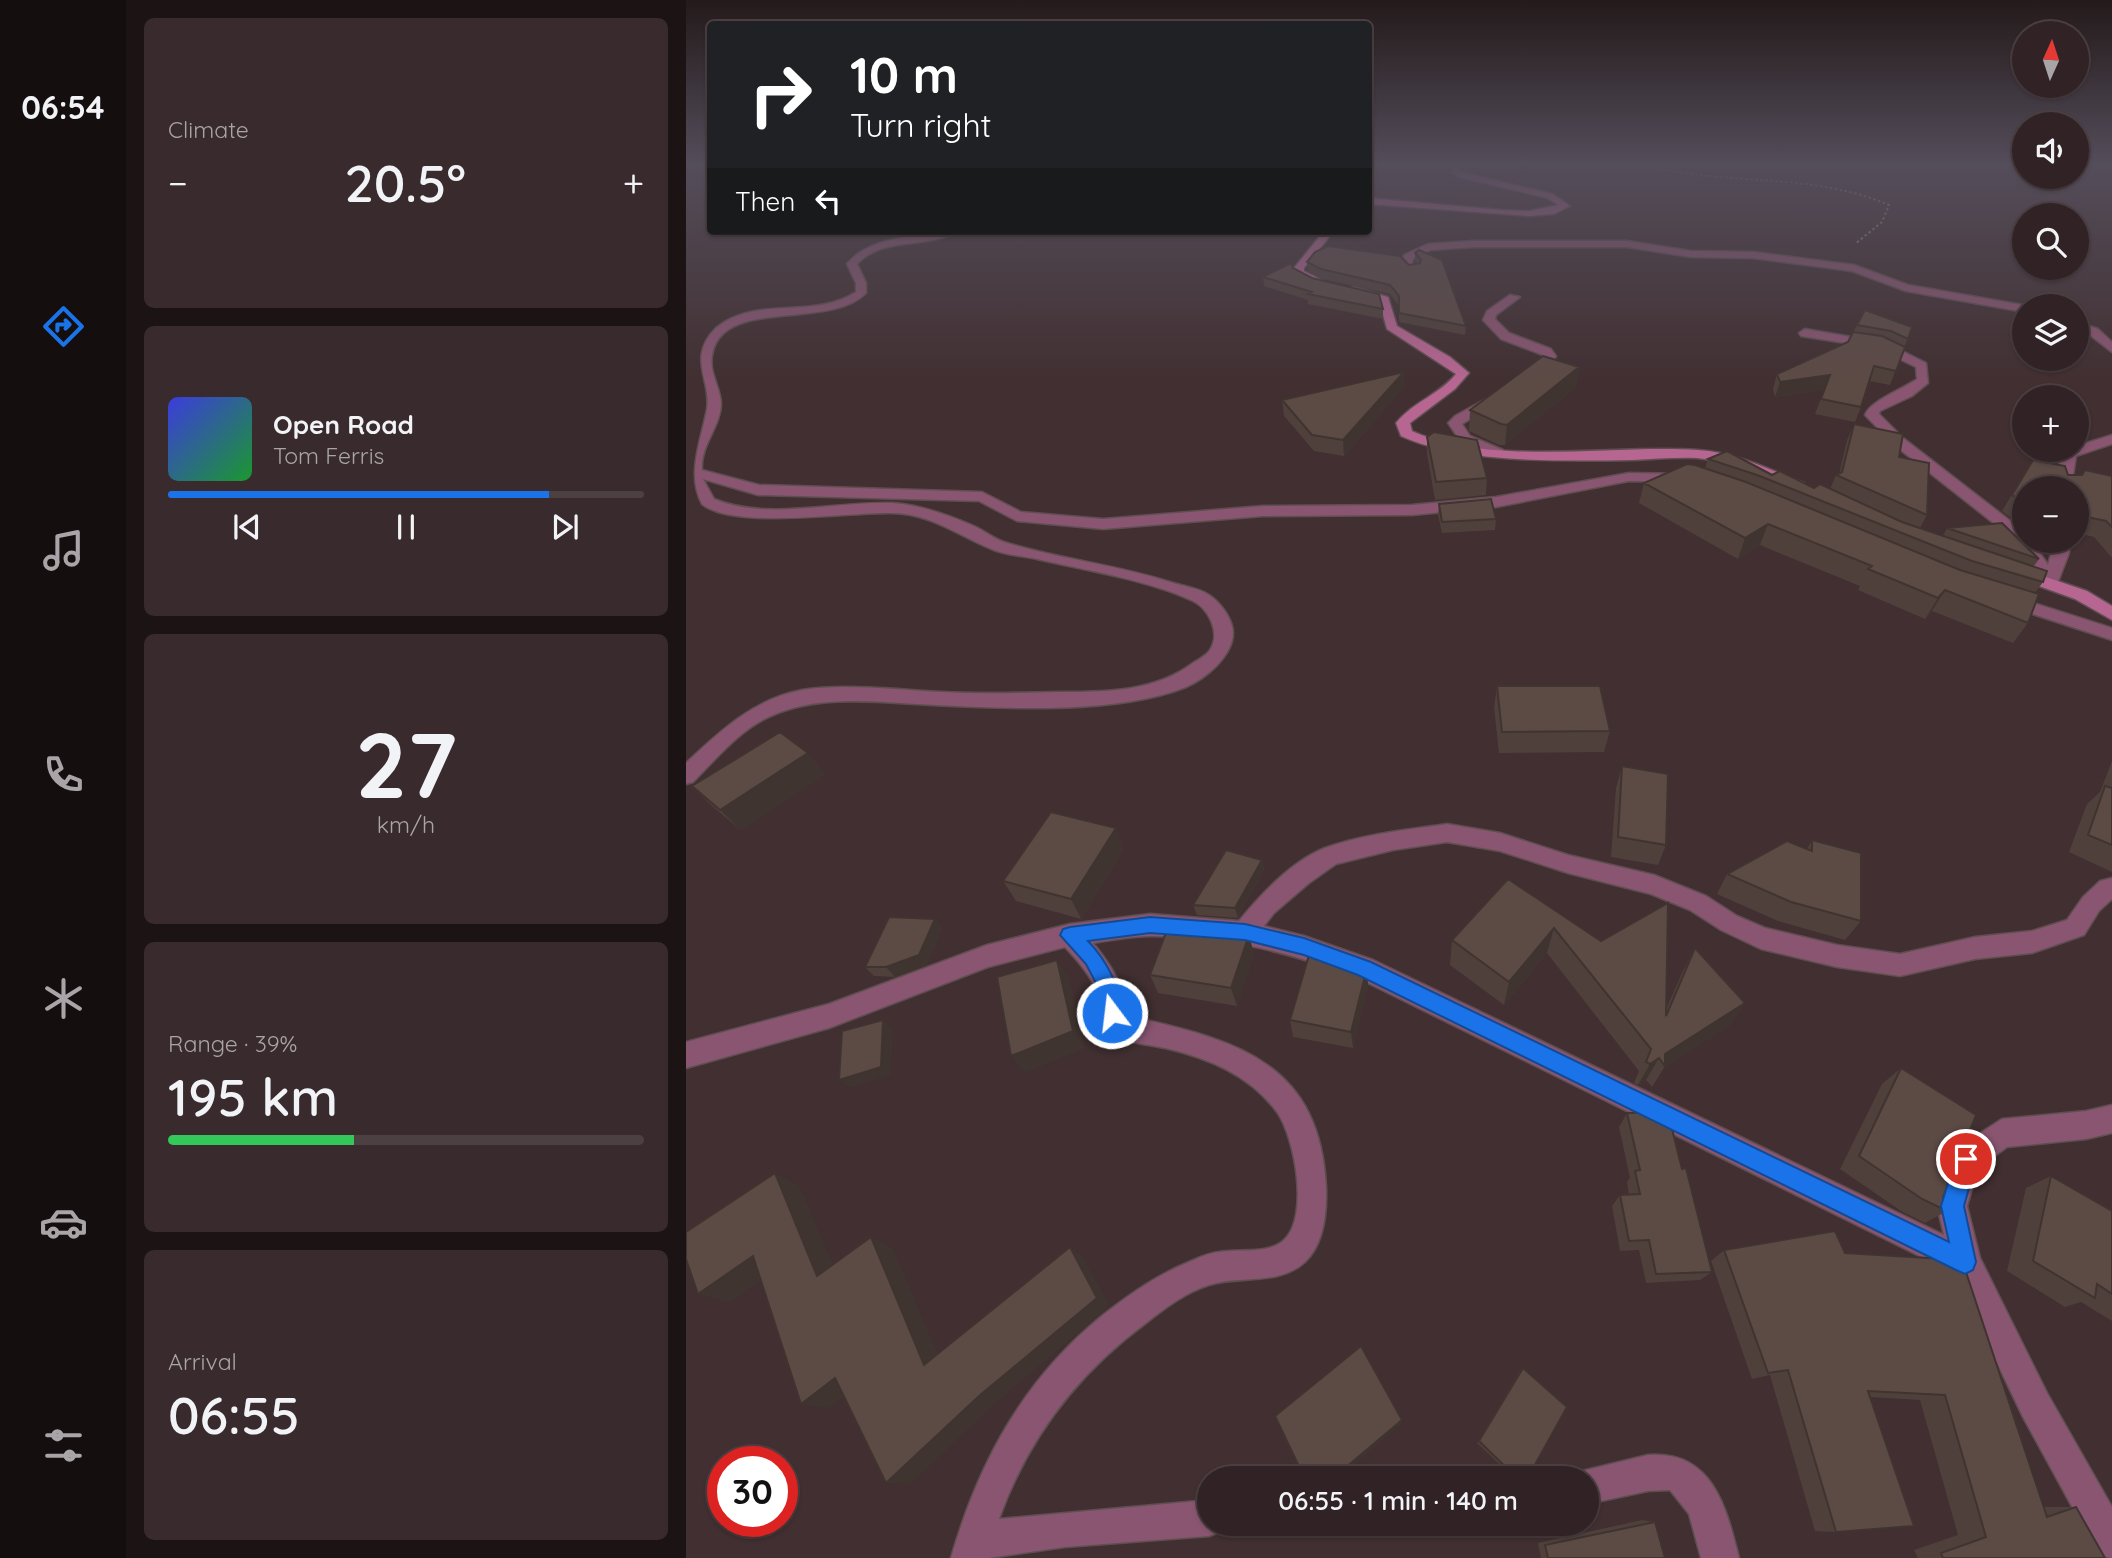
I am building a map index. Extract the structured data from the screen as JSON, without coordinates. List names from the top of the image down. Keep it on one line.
{"north":"top","page":{"tabs":"06:54","tile":["Climate",["27","km/h"],["Range · 39%","195 km"],["Arrival","06:55"]],"map_buttons":["+","−"],"turn":["10 m","Turn right"],"heat":["−","20.5°","+"],"then":"Then","song":["Open Road","Tom Ferris"],"limit":"30","trip":"06:55 · 1 min · 140 m"}}
